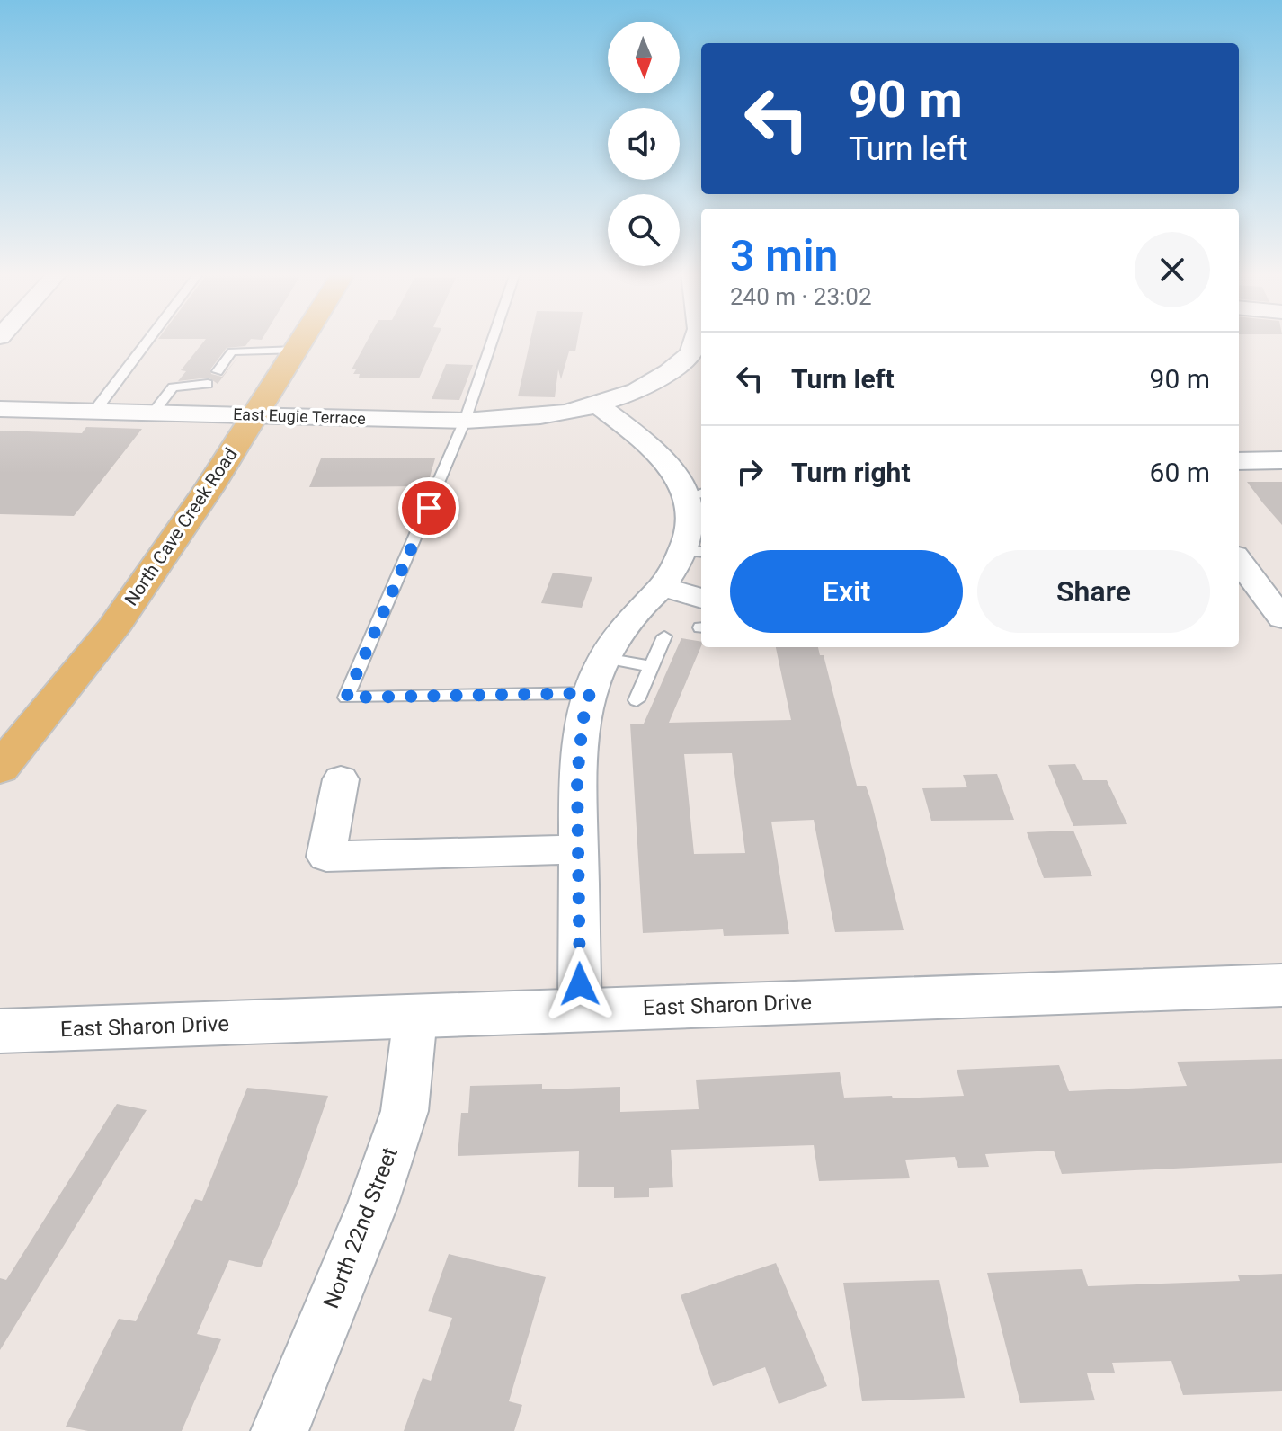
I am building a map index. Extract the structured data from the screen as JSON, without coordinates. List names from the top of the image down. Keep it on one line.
{"streets":{"main road":["North Cave Creek Road"],"street":["East Eugie Terrace","East Sharon Drive","North 22nd Street"]},"crossings":[["East Eugie Terrace","North Cave Creek Road"],["East Sharon Drive","North 22nd Street"]],"north":"bottom","page":{"turn":["90 m","Turn left"],"heading":["3 min","240 m · 23:02"],"list":[{"name":"Turn left","value":"90 m"},{"name":"Turn right","value":"60 m"}],"buttons":["Exit","Share"]}}
